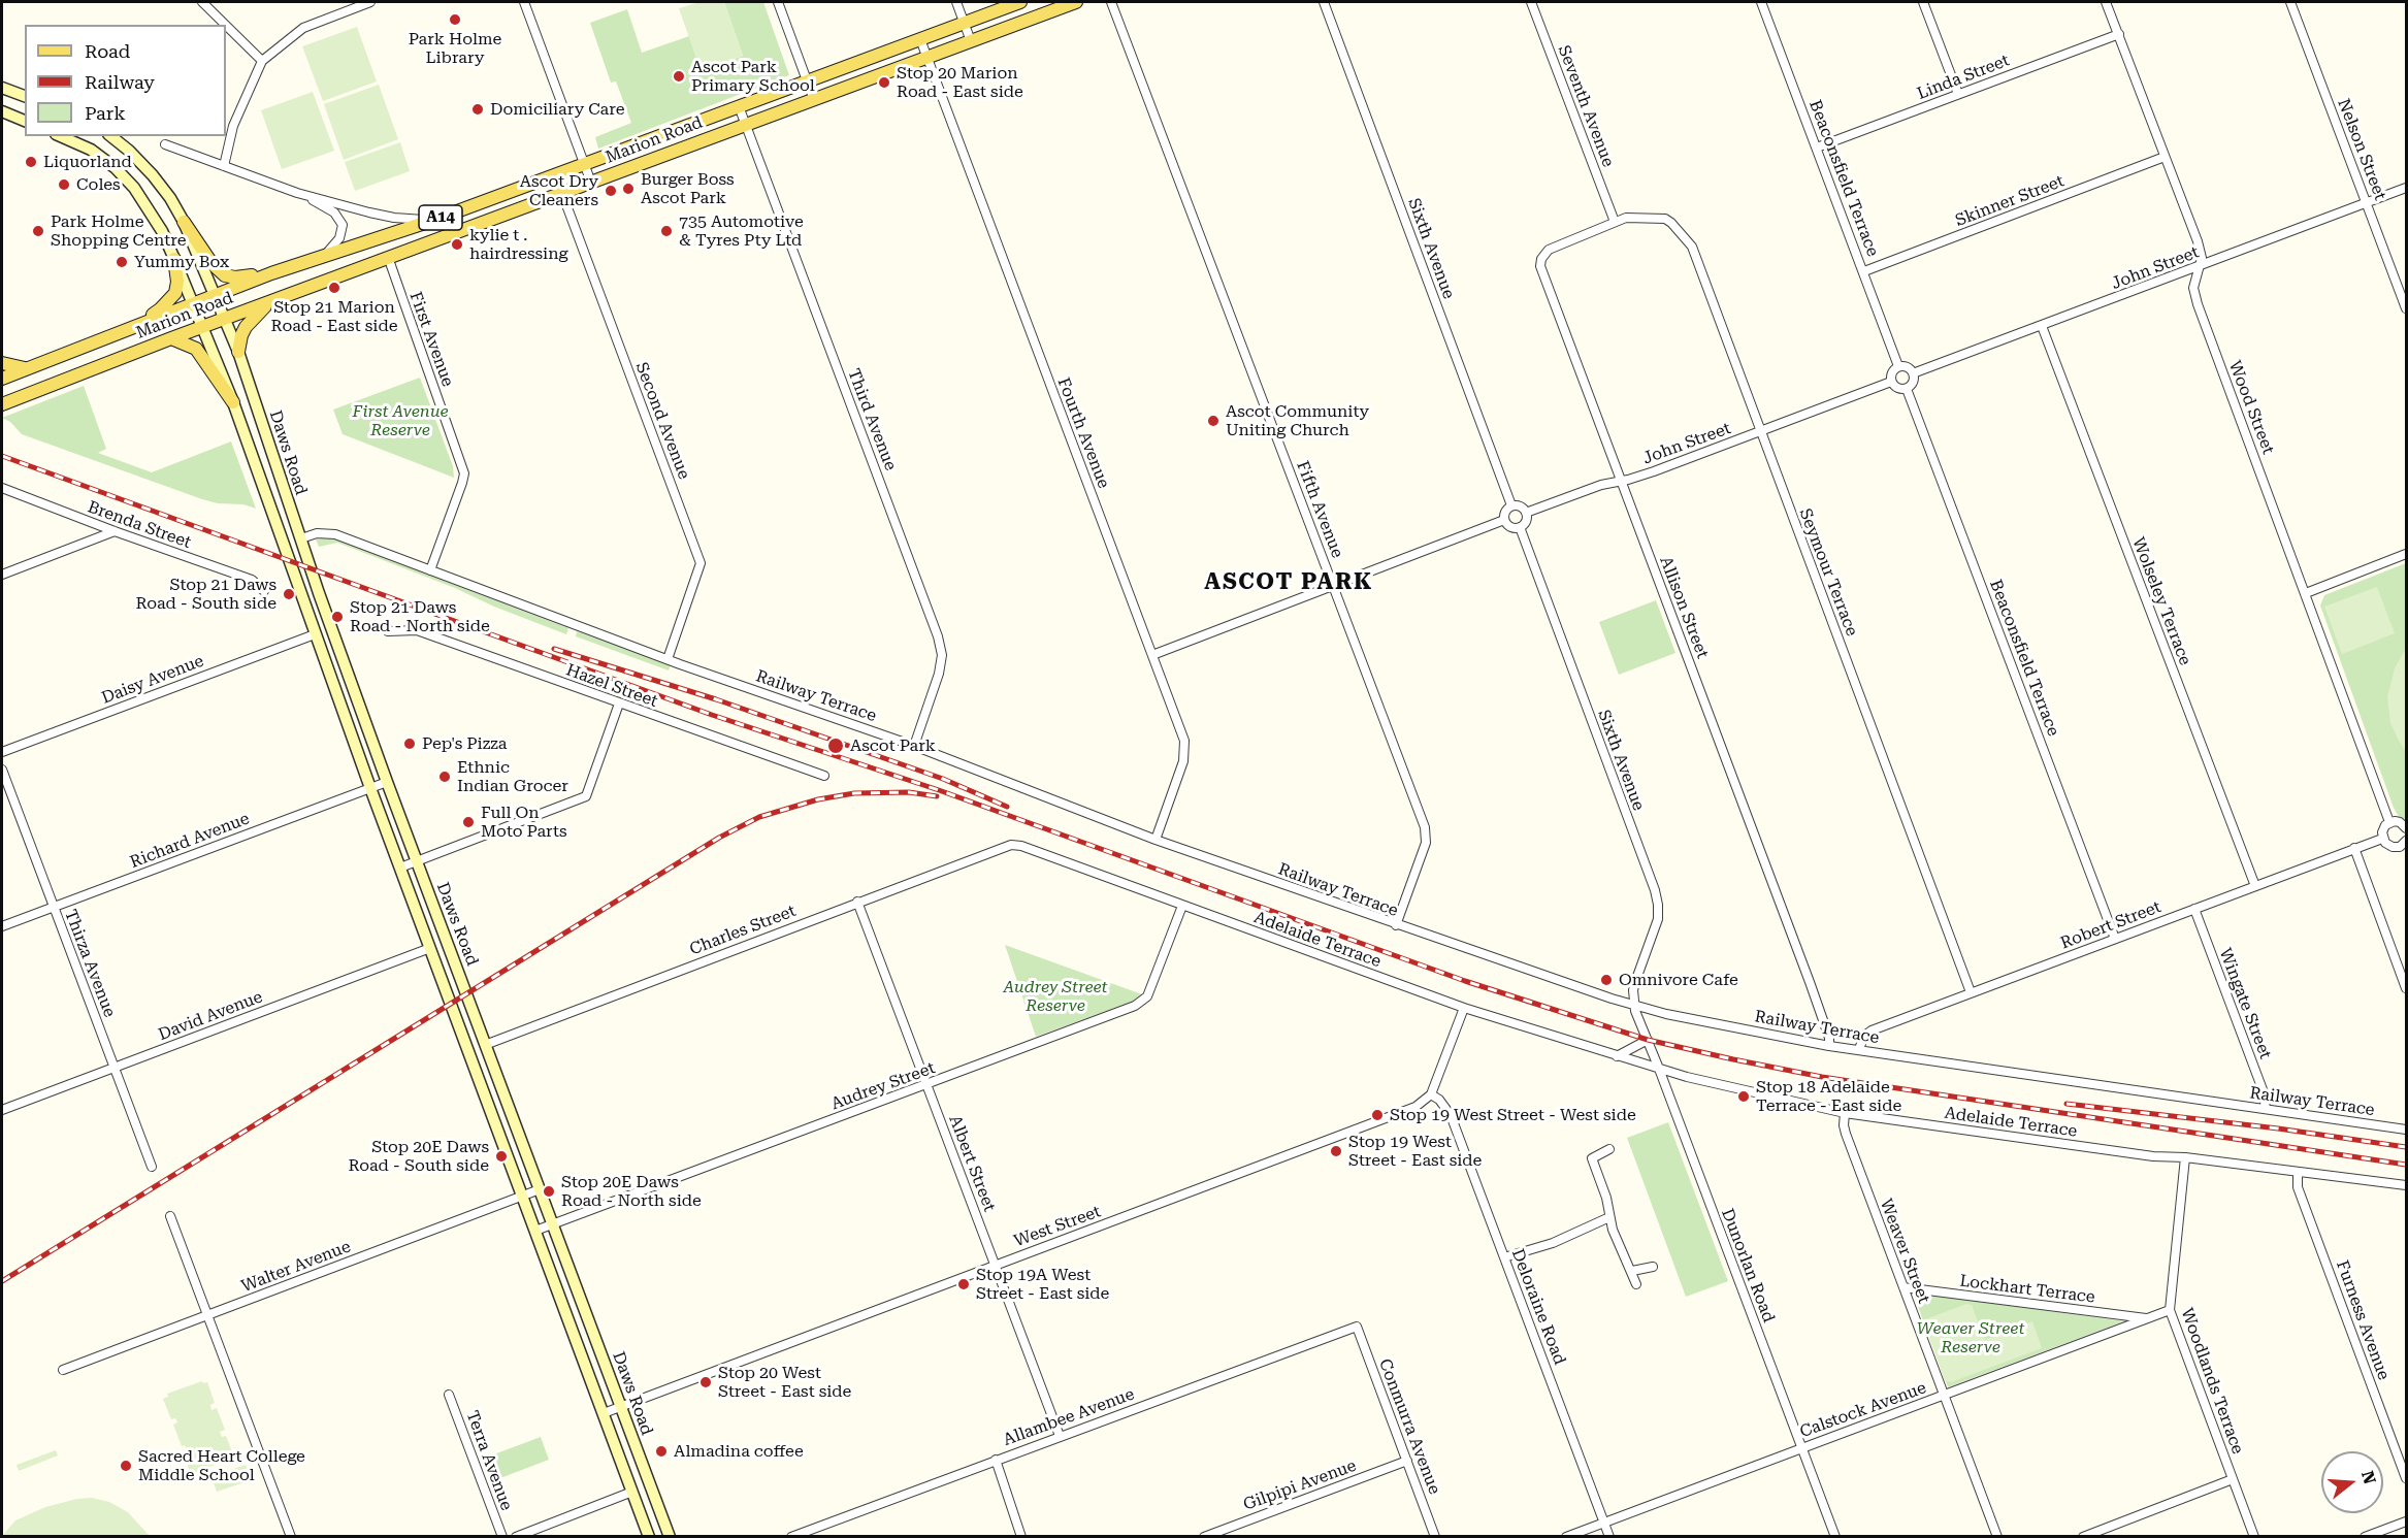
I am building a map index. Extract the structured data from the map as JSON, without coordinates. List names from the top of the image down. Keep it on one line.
{"streets":{"main road":["Marion Road","A14","Daws Road"],"street":["Linda Street","Seventh Avenue","Nelson Street","Beaconsfield Terrace","Skinner Street","Sixth Avenue","John Street","First Avenue","Wood Street","Third Avenue","Second Avenue","Fourth Avenue","Fifth Avenue","Brenda Street","Seymour Terrace","Wolseley Terrace","Allison Street","Daisy Avenue","Hazel Street","Railway Terrace","Richard Avenue","Robert Street","Charles Street","Adelaide Terrace","Thirza Avenue","Wingate Street","David Avenue","Audrey Street","Albert Street","West Street","Weaver Street","Dunorlan Road","Walter Avenue","Lockhart Terrace","Deloraine Road","Furness Avenue","Woodlands Terrace","Calstock Avenue","Allambee Avenue","Conmurra Avenue","Terra Avenue","Gilpipi Avenue"]},"crossings":[["Linda Street","Beaconsfield Terrace"],["Linda Street","Wood Street"],["Seventh Avenue","Seymour Terrace"],["Seventh Avenue","Allison Street"],["Marion Road","First Avenue"],["Marion Road","Third Avenue"],["Marion Road","Second Avenue"],["Marion Road","Fourth Avenue"],["Marion Road","Daws Road"],["Nelson Street","John Street"],["Beaconsfield Terrace","Skinner Street"],["Beaconsfield Terrace","John Street"],["Beaconsfield Terrace","Robert Street"],["Skinner Street","Wood Street"],["Sixth Avenue","John Street"],["Sixth Avenue","Railway Terrace"],["Sixth Avenue","Dunorlan Road"],["John Street","Wood Street"],["John Street","Seymour Terrace"],["John Street","Wolseley Terrace"],["John Street","Allison Street"],["First Avenue","Railway Terrace"],["Third Avenue","Railway Terrace"],["Second Avenue","Railway Terrace"],["Fourth Avenue","Railway Terrace"],["Daws Road","Daisy Avenue"],["Daws Road","Railway Terrace"],["Daws Road","Richard Avenue"],["Daws Road","Charles Street"],["Daws Road","David Avenue"],["Daws Road","Audrey Street"],["Daws Road","West Street"],["Daws Road","Walter Avenue"],["Fifth Avenue","Railway Terrace"],["Seymour Terrace","Allison Street"],["Seymour Terrace","Robert Street"],["Wolseley Terrace","Robert Street"],["Allison Street","Railway Terrace"],["Railway Terrace","Robert Street"],["Railway Terrace","Wingate Street"],["Railway Terrace","Dunorlan Road"],["Richard Avenue","Thirza Avenue"],["Robert Street","Wingate Street"],["Charles Street","Adelaide Terrace"],["Charles Street","Albert Street"],["Adelaide Terrace","Audrey Street"],["Adelaide Terrace","Weaver Street"],["Adelaide Terrace","Dunorlan Road"],["Adelaide Terrace","Furness Avenue"],["Adelaide Terrace","Woodlands Terrace"],["Thirza Avenue","David Avenue"],["Audrey Street","Albert Street"],["Albert Street","West Street"],["Albert Street","Allambee Avenue"],["West Street","Deloraine Road"],["Weaver Street","Lockhart Terrace"],["Weaver Street","Calstock Avenue"],["Dunorlan Road","Calstock Avenue"],["Lockhart Terrace","Calstock Avenue"],["Deloraine Road","Calstock Avenue"],["Woodlands Terrace","Calstock Avenue"],["Allambee Avenue","Conmurra Avenue"],["Conmurra Avenue","Gilpipi Avenue"]],"districts":["ASCOT PARK"],"parks":["First Avenue Reserve","Audrey Street Reserve","Weaver Street Reserve"],"places":["Park Holme Library","Ascot Park Primary School","Stop 20 Marion Road - East side","Domiciliary Care","Liquorland","Coles","Burger Boss Ascot Park","Ascot Dry Cleaners","Park Holme Shopping Centre","735 Automotive & Tyres Pty Ltd","kylie t . hairdressing","Yummy Box","Stop 21 Marion Road - East side","Ascot Community Uniting Church","Stop 21 Daws Road - South side","Stop 21 Daws Road - North side","Pep's Pizza","Ascot Park","Ethnic Indian Grocer","Full On Moto Parts","Omnivore Cafe","Stop 18 Adelaide Terrace - East side","Stop 19 West Street - West side","Stop 19 West Street - East side","Stop 20E Daws Road - South side","Stop 20E Daws Road - North side","Stop 19A West Street - East side","Stop 20 West Street - East side","Almadina coffee","Sacred Heart College Middle School"],"legend":["Road","Railway","Park"],"north":"right"}
